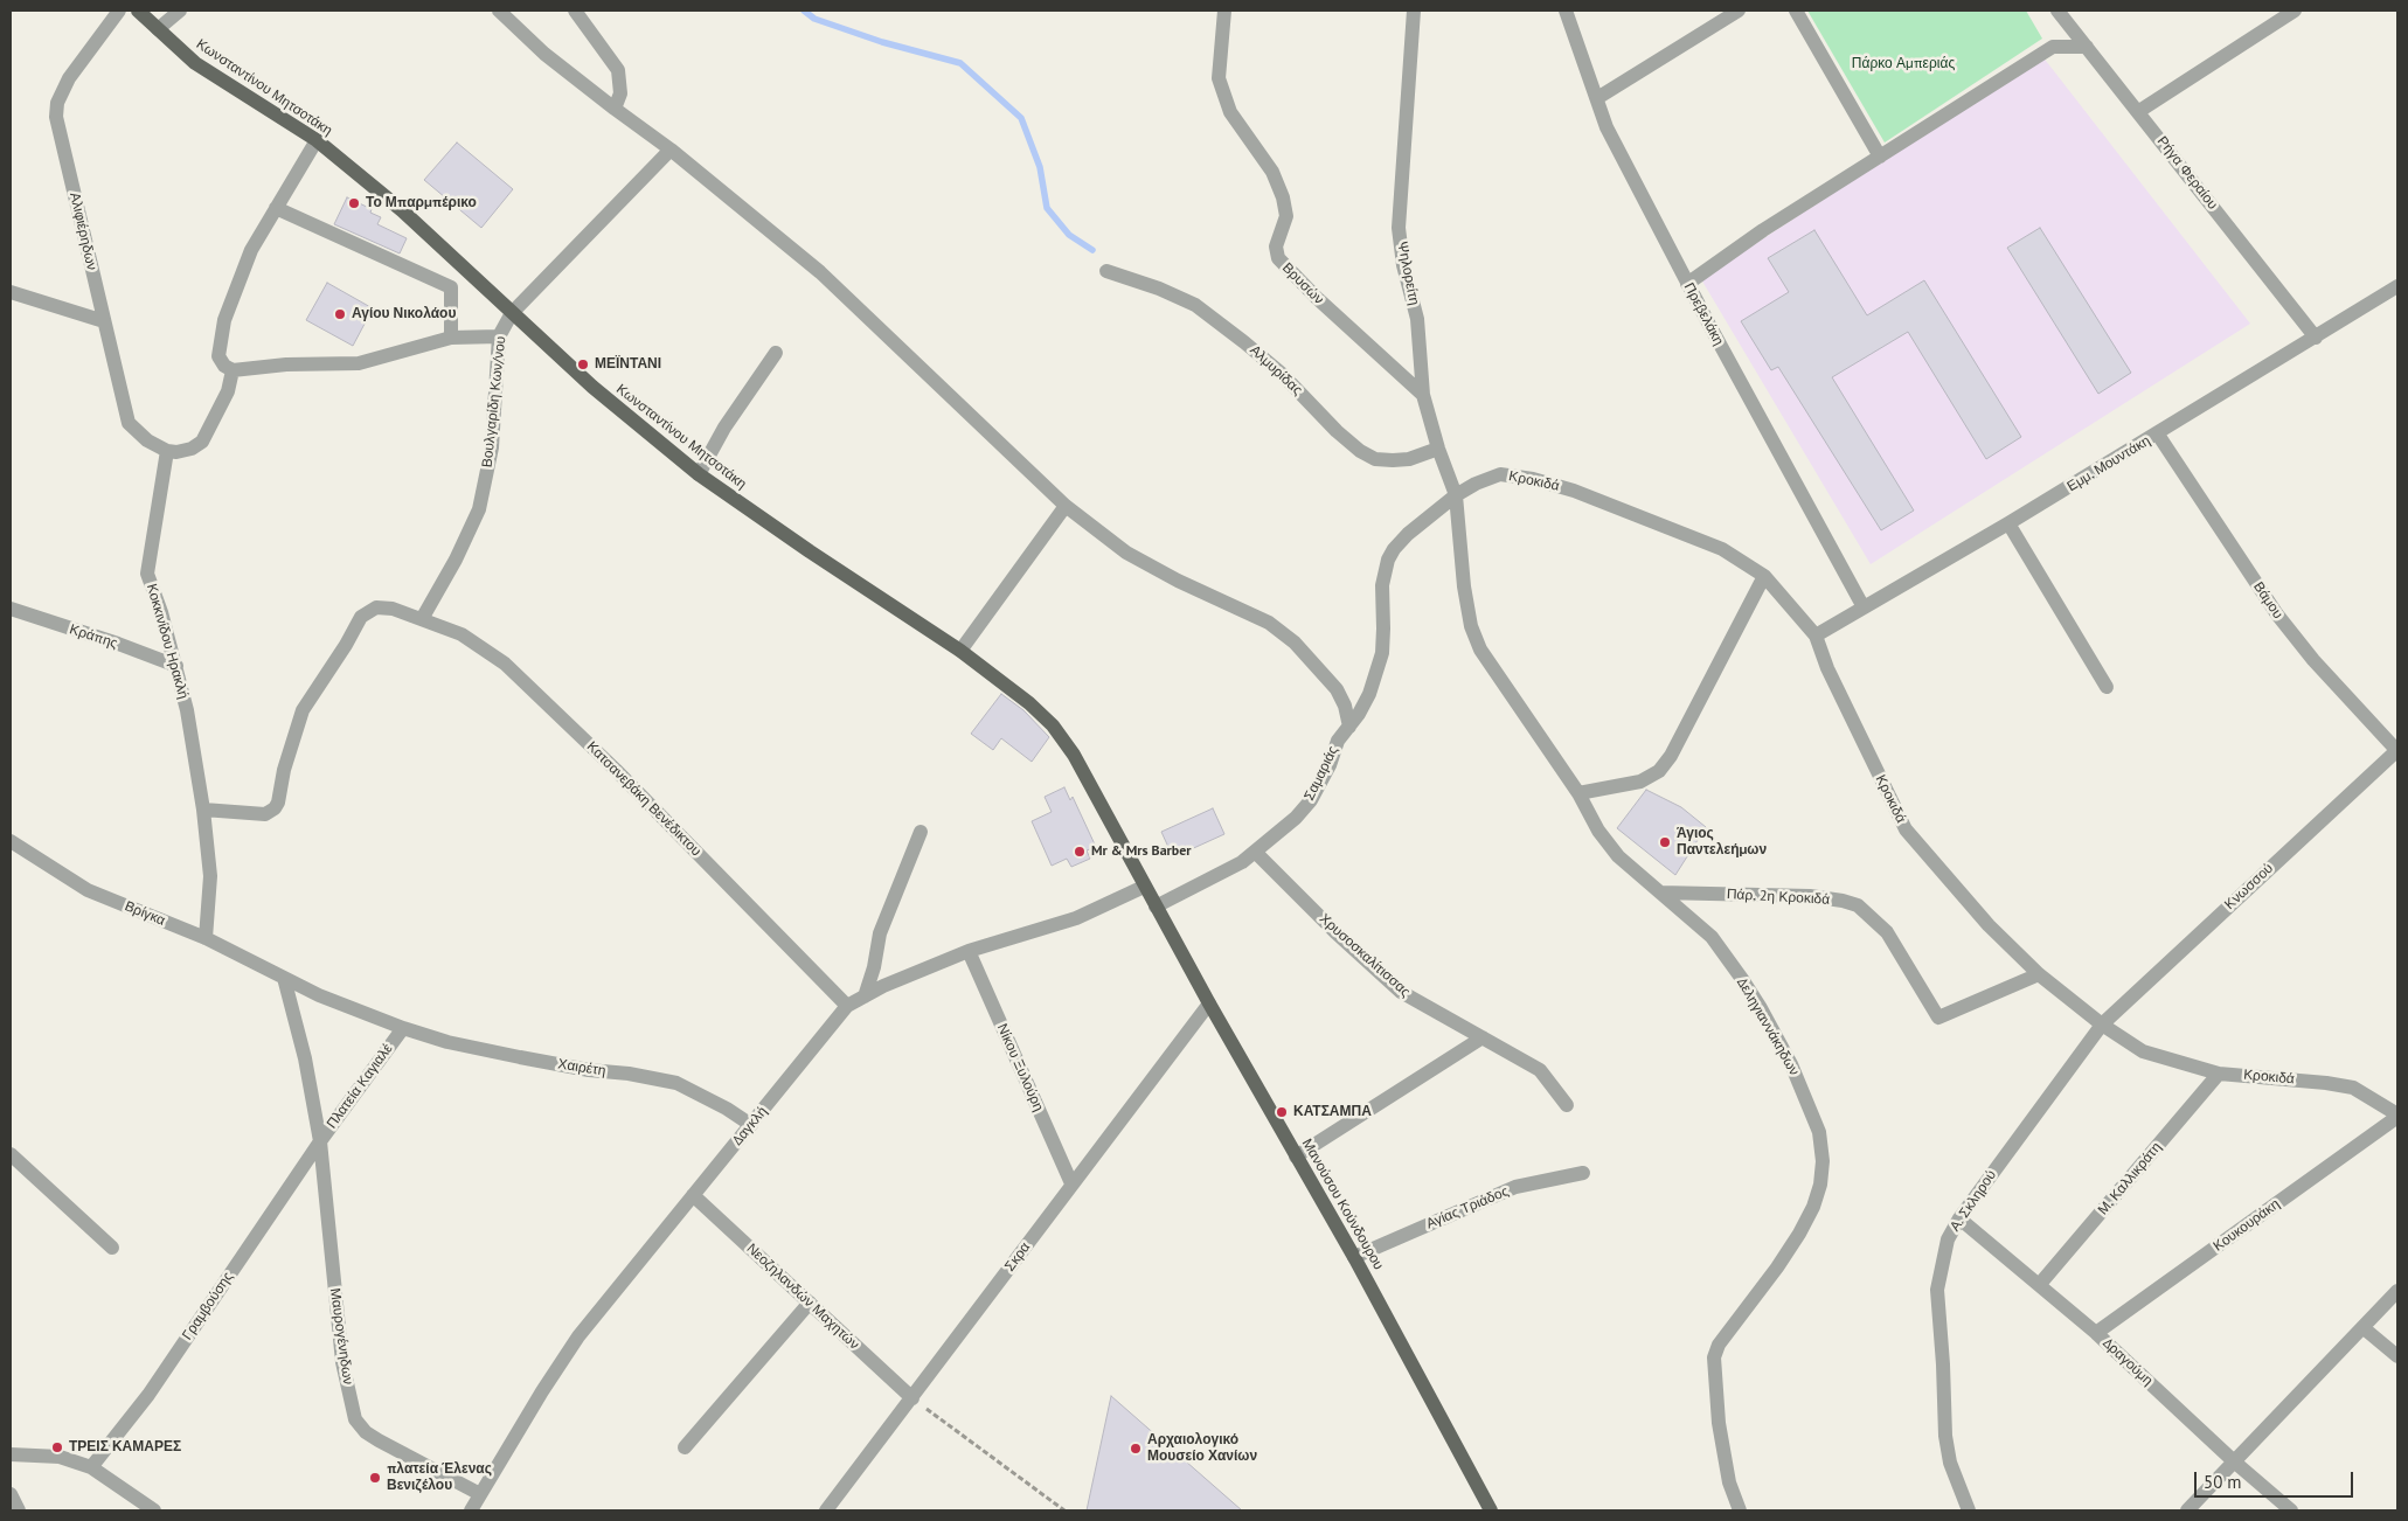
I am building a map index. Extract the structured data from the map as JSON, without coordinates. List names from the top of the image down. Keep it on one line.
{"streets":{"main road":["Κωνσταντίνου Μητσοτάκη","Μανούσου Κούνδουρου"],"street":["Ρήγα Φεραίου","Αλιφιέρηδων","Ψηλορείτη","Βρυσών","Πρεβελάκη","Αλμυρίδας","Βουλγαρίδη Κων/νου","Εμμ. Μουντάκη","Κροκιδά","Βάμου","Κράπης","Κοκκινίδου Ηρακλή","Σαμαριάς","Κατσανεβάκη Βενέδικτου","Κνωσσού","Πάρ. 2η Κροκιδά","Βρίγκα","Χρυσοσκαλίτισσας","Δεληγιαννάκηδων","Χαιρέτη","Νίκου Ξυλούρη","Πλατεία Καγιαλέ","Δαγκλή","Μ. Καλλικράτη","Α. Σκληρού","Αγίας Τριάδος","Κουκουράκη","Σκρα","Νεοζηλανδών Μαχητών","Γραμβούσης","Μαυρογένηδων","Δραγούμη"]},"crossings":[["Κωνσταντίνου Μητσοτάκη","Βουλγαρίδη Κων/νου"],["Κωνσταντίνου Μητσοτάκη","Δαγκλή"],["Κωνσταντίνου Μητσοτάκη","Μανούσου Κούνδουρου"],["Ρήγα Φεραίου","Εμμ. Μουντάκη"],["Αλιφιέρηδων","Κοκκινίδου Ηρακλή"],["Ψηλορείτη","Βρυσών"],["Ψηλορείτη","Αλμυρίδας"],["Ψηλορείτη","Κροκιδά"],["Ψηλορείτη","Σαμαριάς"],["Ψηλορείτη","Δεληγιαννάκηδων"],["Πρεβελάκη","Εμμ. Μουντάκη"],["Βουλγαρίδη Κων/νου","Κατσανεβάκη Βενέδικτου"],["Εμμ. Μουντάκη","Κροκιδά"],["Εμμ. Μουντάκη","Βάμου"],["Κροκιδά","Σαμαριάς"],["Κροκιδά","Κνωσσού"],["Κροκιδά","Πάρ. 2η Κροκιδά"],["Κροκιδά","Δεληγιαννάκηδων"],["Κροκιδά","Μ. Καλλικράτη"],["Κροκιδά","Α. Σκληρού"],["Κροκιδά","Κουκουράκη"],["Βάμου","Κνωσσού"],["Κράπης","Κοκκινίδου Ηρακλή"],["Κοκκινίδου Ηρακλή","Βρίγκα"],["Σαμαριάς","Χρυσοσκαλίτισσας"],["Σαμαριάς","Δεληγιαννάκηδων"],["Σαμαριάς","Μανούσου Κούνδουρου"],["Κατσανεβάκη Βενέδικτου","Δαγκλή"],["Κνωσσού","Α. Σκληρού"],["Πάρ. 2η Κροκιδά","Δεληγιαννάκηδων"],["Βρίγκα","Πλατεία Καγιαλέ"],["Χαιρέτη","Πλατεία Καγιαλέ"],["Χαιρέτη","Δαγκλή"],["Νίκου Ξυλούρη","Δαγκλή"],["Νίκου Ξυλούρη","Σκρα"],["Πλατεία Καγιαλέ","Γραμβούσης"],["Πλατεία Καγιαλέ","Μαυρογένηδων"],["Δαγκλή","Μανούσου Κούνδουρου"],["Δαγκλή","Νεοζηλανδών Μαχητών"],["Δαγκλή","Μαυρογένηδων"],["Μ. Καλλικράτη","Δραγούμη"],["Α. Σκληρού","Δραγούμη"],["Μανούσου Κούνδουρου","Αγίας Τριάδος"],["Μανούσου Κούνδουρου","Σκρα"],["Κουκουράκη","Δραγούμη"],["Σκρα","Νεοζηλανδών Μαχητών"],["Γραμβούσης","Μαυρογένηδων"]],"parks":["Πάρκο Αμπεριάς"],"places":["Το Μπαρμπέρικο","Αγίου Νικολάου","ΜΕΪΝΤΑΝΙ","Άγιος Παντελεήμων","Mr & Mrs Barber","ΚΑΤΣΑΜΠΑ","ΤΡΕΙΣ ΚΑΜΑΡΕΣ","Αρχαιολογικό Μουσείο Χανίων","πλατεία Έλενας Βενιζέλου"],"scale_bar":"50 m"}
